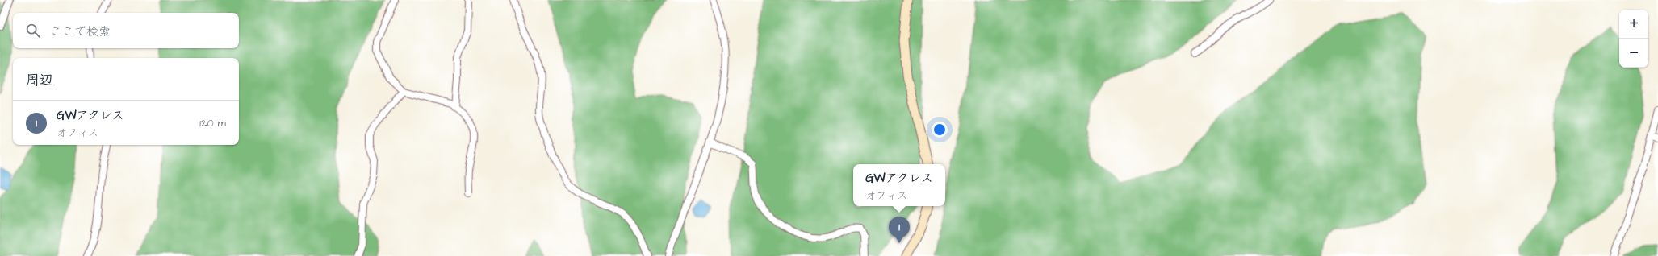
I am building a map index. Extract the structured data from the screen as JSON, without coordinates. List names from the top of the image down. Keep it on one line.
{"page":{"map_buttons":["+","−"],"search":"ここで検索","heading":"周辺","list":[{"mark":"1","name":"GWアクレス","note":"オフィス","value":"120 m"}],"popup":["GWアクレス","オフィス"],"pins":"1"}}
